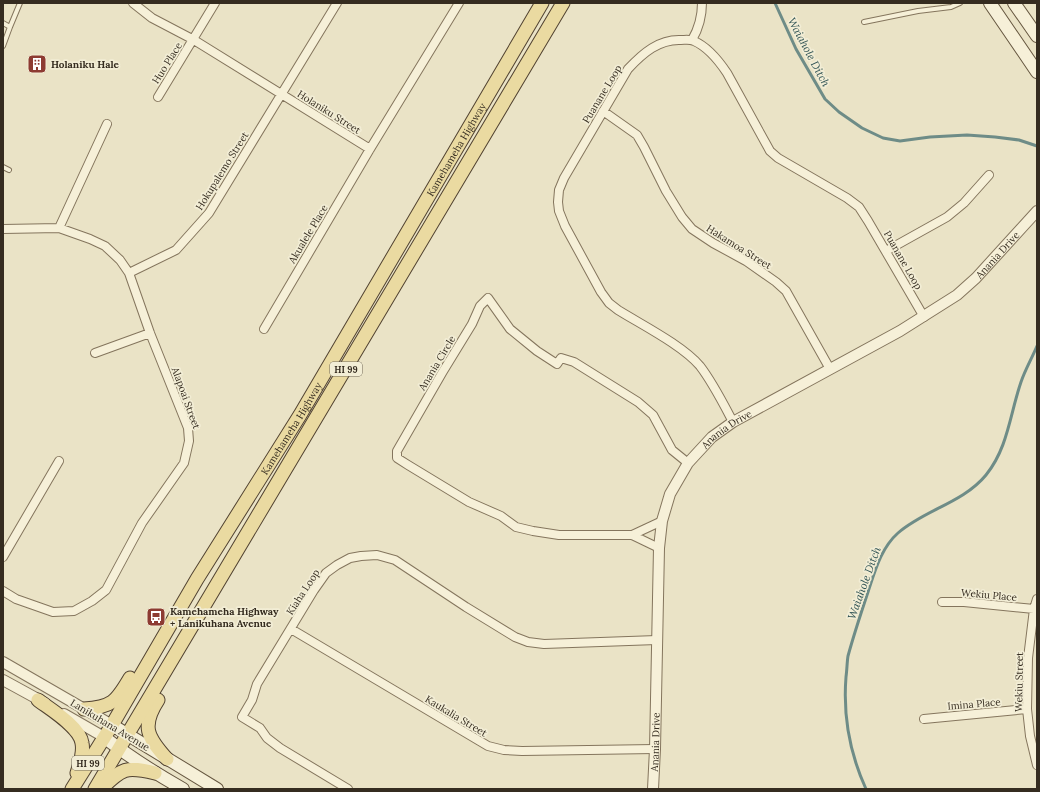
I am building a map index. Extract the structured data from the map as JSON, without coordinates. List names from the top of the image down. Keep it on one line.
{"streets":{"main road":["Kamehameha Highway","HI 99","Lanikuhana Avenue"],"street":["Huo Place","Puanane Loop","Holaniku Street","Hokupalemo Street","Akualele Place","Hakamoa Street","Anania Drive","Anania Circle","Alapoai Street","Kiaha Loop","Wekiu Place","Wekiu Street","Imina Place","Kaukalia Street"]},"crossings":[["Huo Place","Holaniku Street"],["Puanane Loop","Hakamoa Street"],["Puanane Loop","Anania Drive"],["Holaniku Street","Hokupalemo Street"],["Holaniku Street","Akualele Place"],["Kamehameha Highway","Lanikuhana Avenue"],["Hokupalemo Street","Alapoai Street"],["Hakamoa Street","Anania Drive"],["Anania Drive","Anania Circle"],["Anania Drive","Kiaha Loop"],["Anania Drive","Kaukalia Street"],["Kiaha Loop","Kaukalia Street"],["Wekiu Place","Wekiu Street"],["Wekiu Street","Imina Place"]],"water":["Waiahole Ditch"],"places":{"building":["Holaniku Hale"],"bus stop":["Kamehameha Highway + Lanikuhana Avenue"]}}
